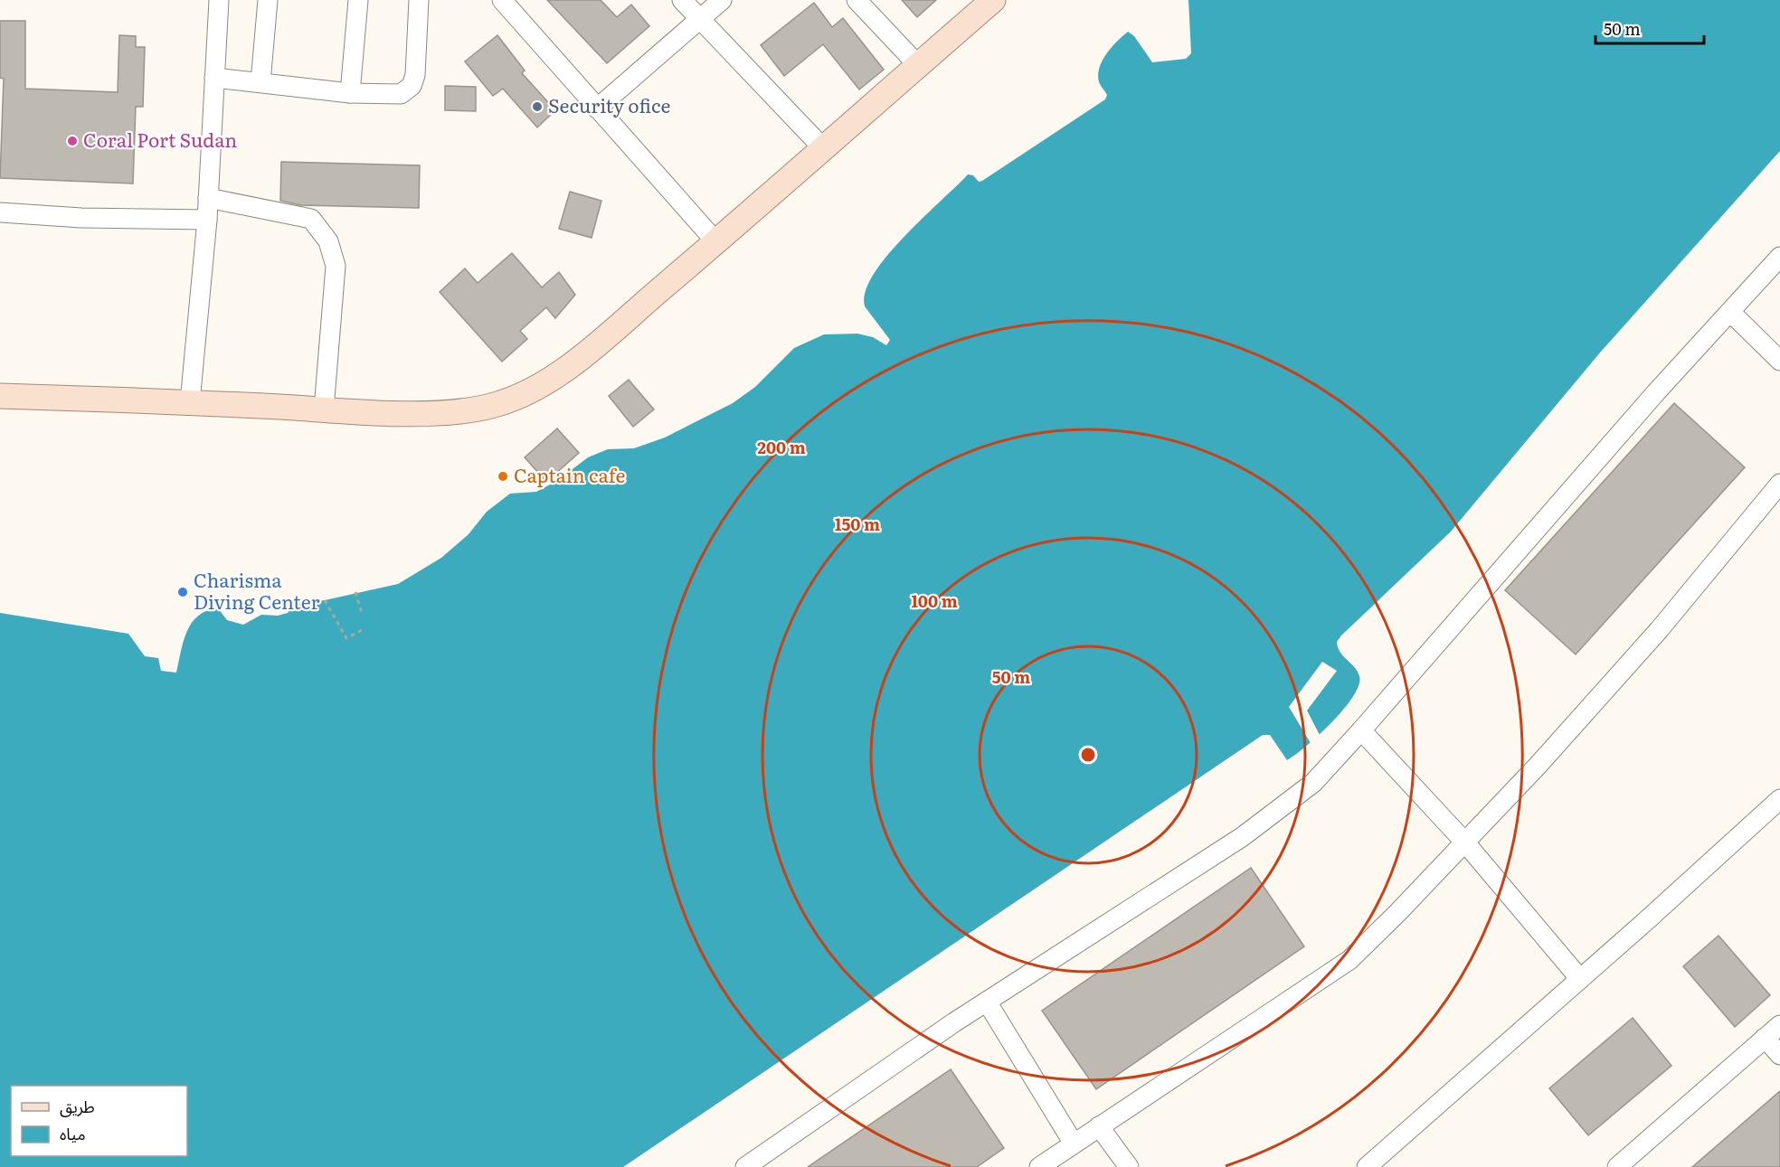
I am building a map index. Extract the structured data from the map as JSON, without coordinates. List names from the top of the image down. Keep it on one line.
{"places":["Security ofice","Coral Port Sudan","Captain cafe","Charisma Diving Center"],"legend":["طريق","مياه"],"scale_bar":"50 m","rings":["200 m","150 m","100 m","50 m"]}
